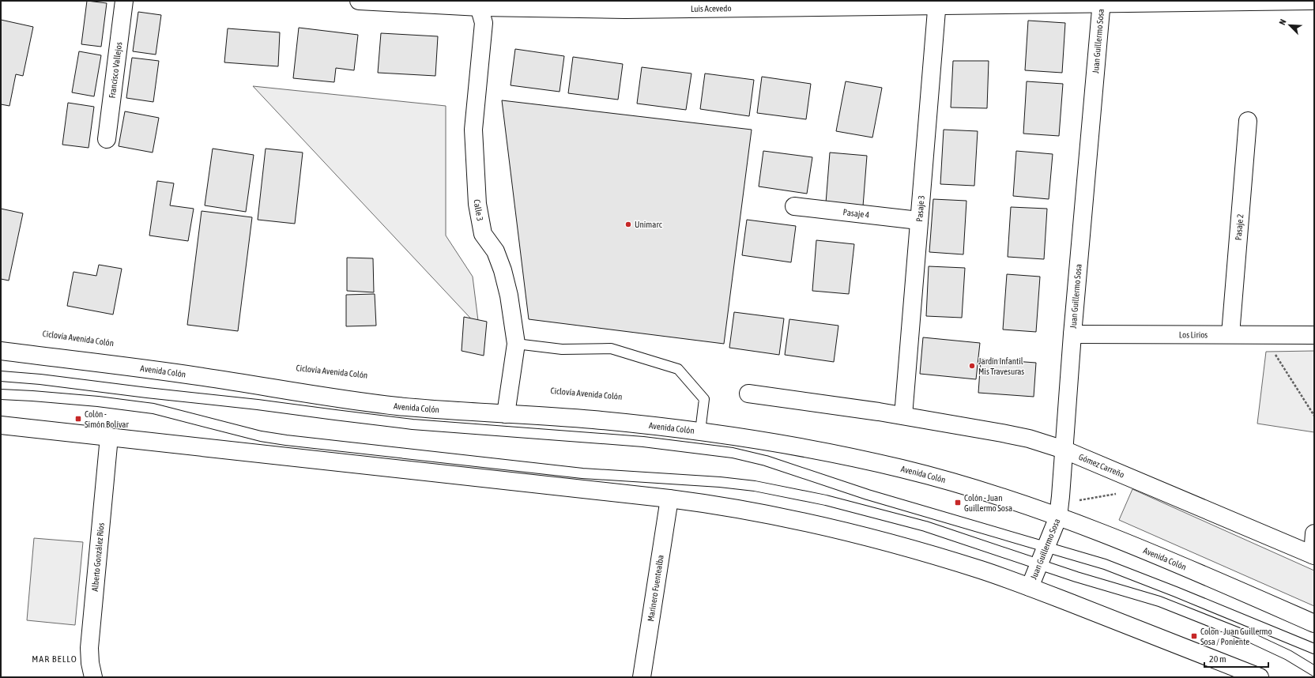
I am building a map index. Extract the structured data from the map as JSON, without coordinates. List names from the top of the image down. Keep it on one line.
{"streets":{"street":["Luis Acevedo","Juan Guillermo Sosa","Francisco Vallejos","Pasaje 3","Calle 3","Pasaje 4","Pasaje 2","Los Lirios","Avenida Colón","Gómez Carreño","Alberto González Ríos","Marinero Fuentealba"]},"crossings":[["Luis Acevedo","Juan Guillermo Sosa"],["Luis Acevedo","Pasaje 3"],["Luis Acevedo","Calle 3"],["Juan Guillermo Sosa","Los Lirios"],["Juan Guillermo Sosa","Avenida Colón"],["Juan Guillermo Sosa","Gómez Carreño"],["Pasaje 3","Pasaje 4"],["Pasaje 3","Gómez Carreño"],["Calle 3","Avenida Colón"],["Pasaje 2","Los Lirios"]],"districts":["MAR BELLO"],"places":{"other":["Unimarc","Jardín Infantil Mis Travesuras"],"transit":["Colón - Simón Bolívar","Colón - Juan Guillermo Sosa","Colon - Juan Guillermo Sosa / Poniente"]},"scale_bar":"20 m","north":"top left"}
